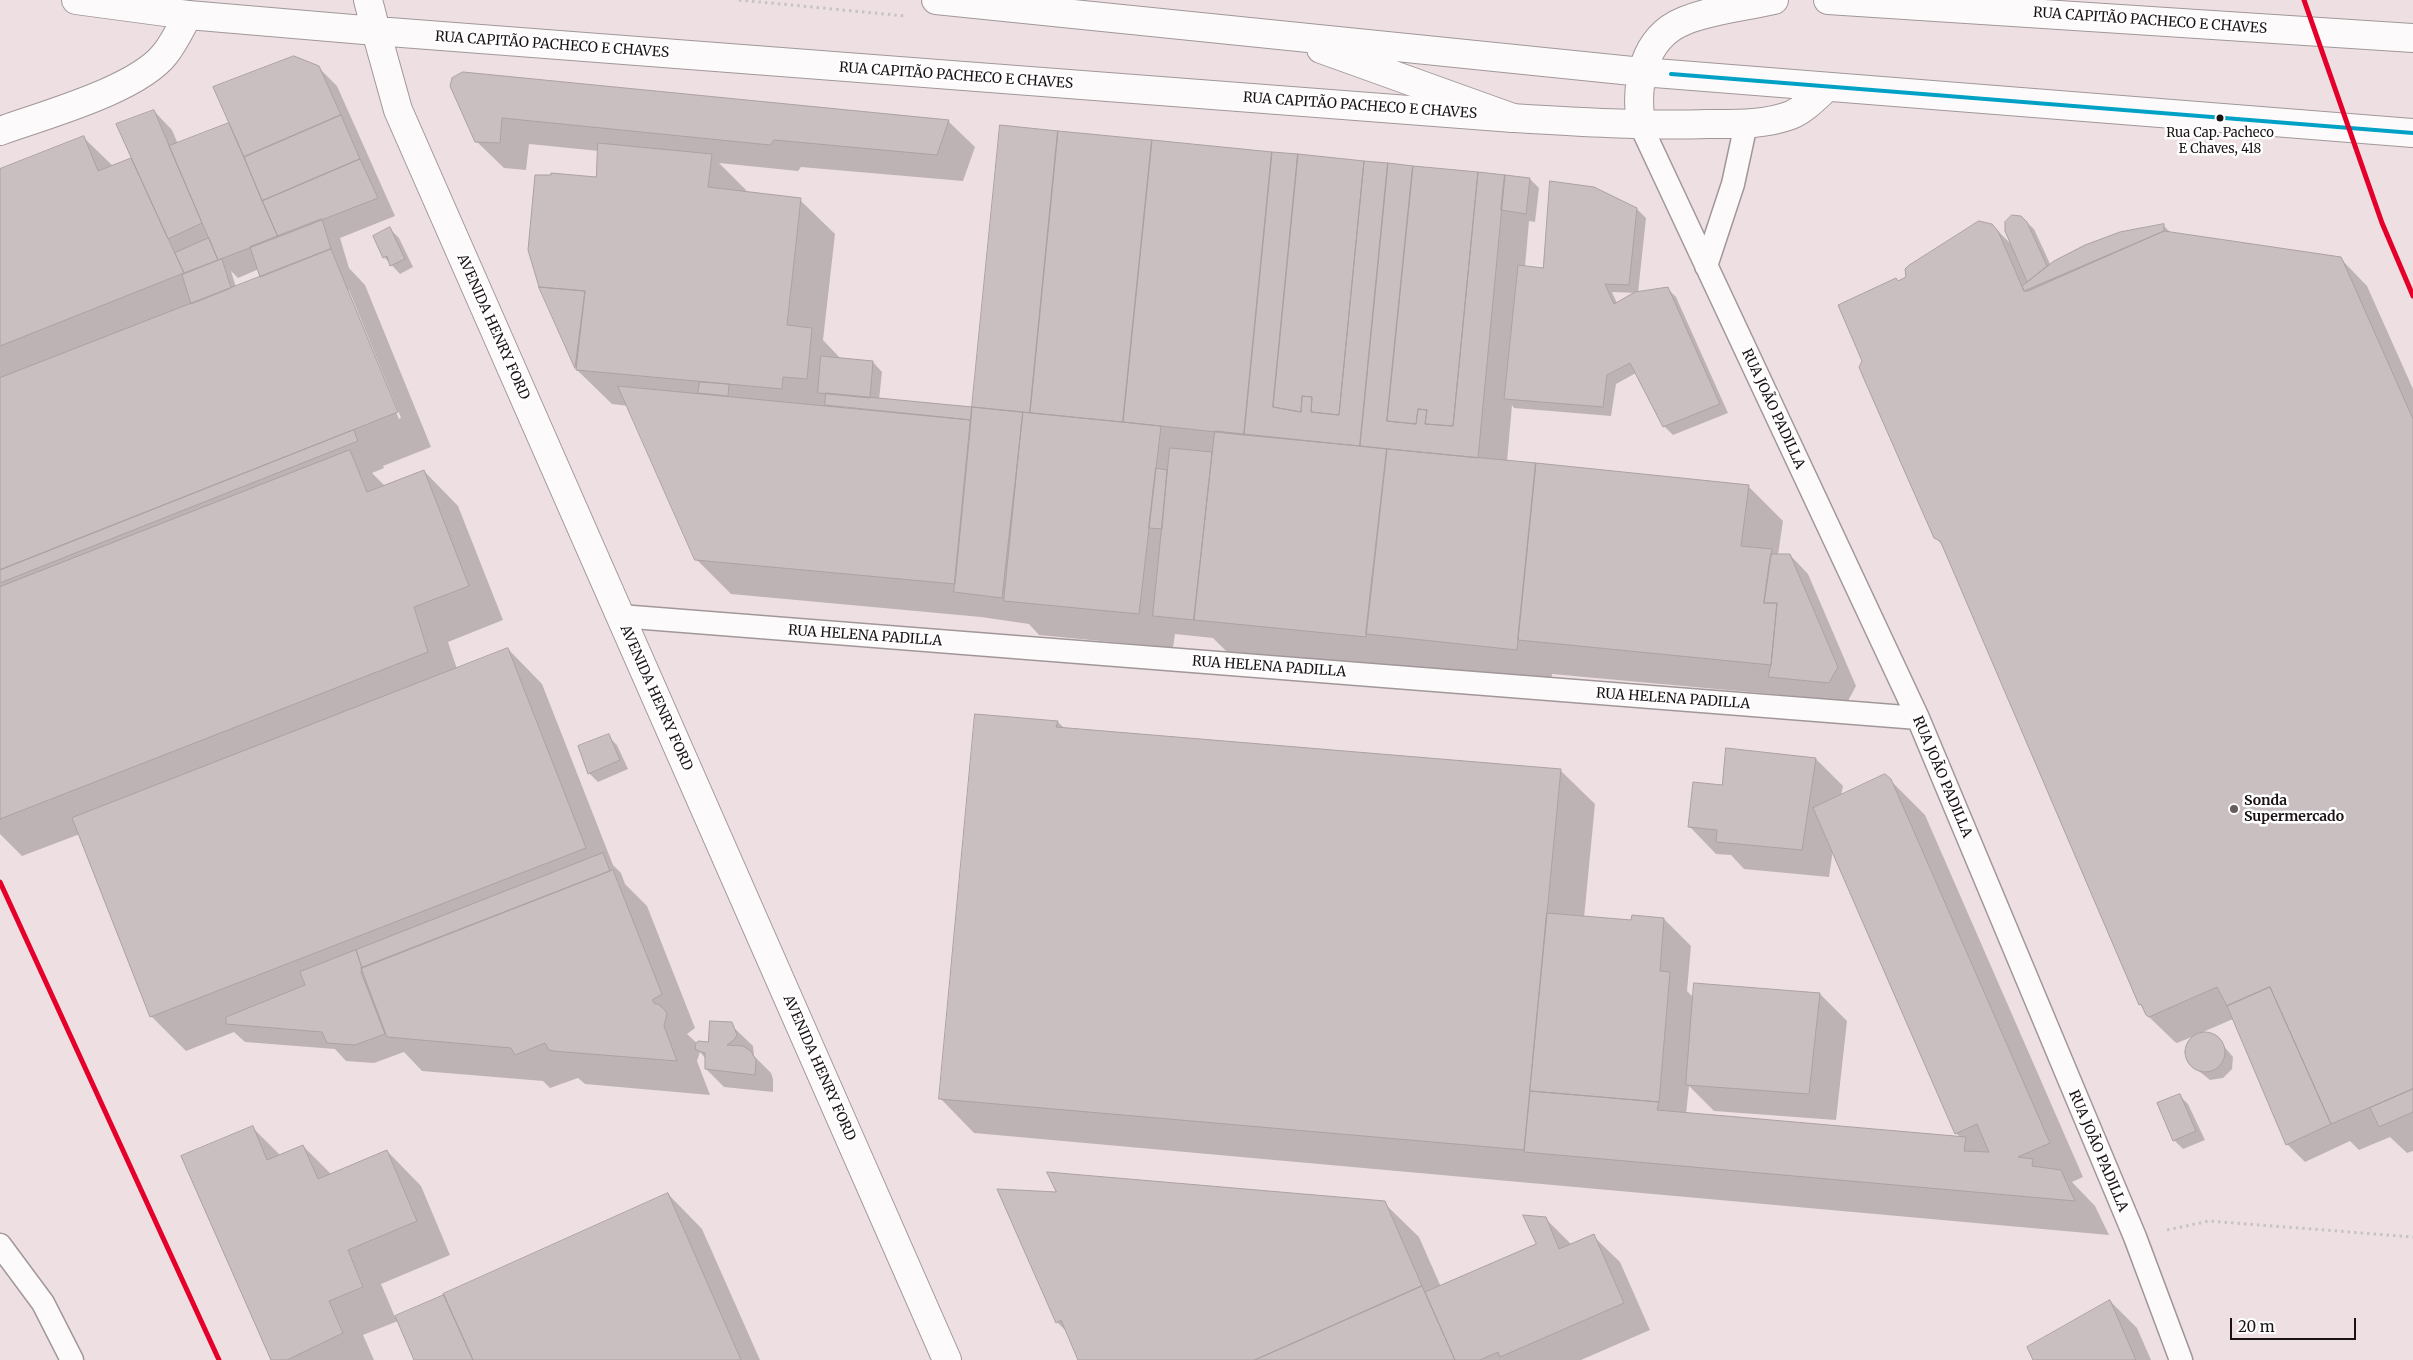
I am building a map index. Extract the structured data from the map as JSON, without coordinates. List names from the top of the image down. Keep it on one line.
{"streets":{"street":["RUA CAPITÃO PACHECO E CHAVES","AVENIDA HENRY FORD"],"lane":["RUA JOÃO PADILLA","RUA HELENA PADILLA"]},"crossings":[["RUA CAPITÃO PACHECO E CHAVES","AVENIDA HENRY FORD"],["RUA CAPITÃO PACHECO E CHAVES","RUA JOÃO PADILLA"],["AVENIDA HENRY FORD","RUA HELENA PADILLA"],["RUA JOÃO PADILLA","RUA HELENA PADILLA"]],"places":["Rua Cap. Pacheco E Chaves, 418","Sonda Supermercado"],"scale_bar":"20 m"}
